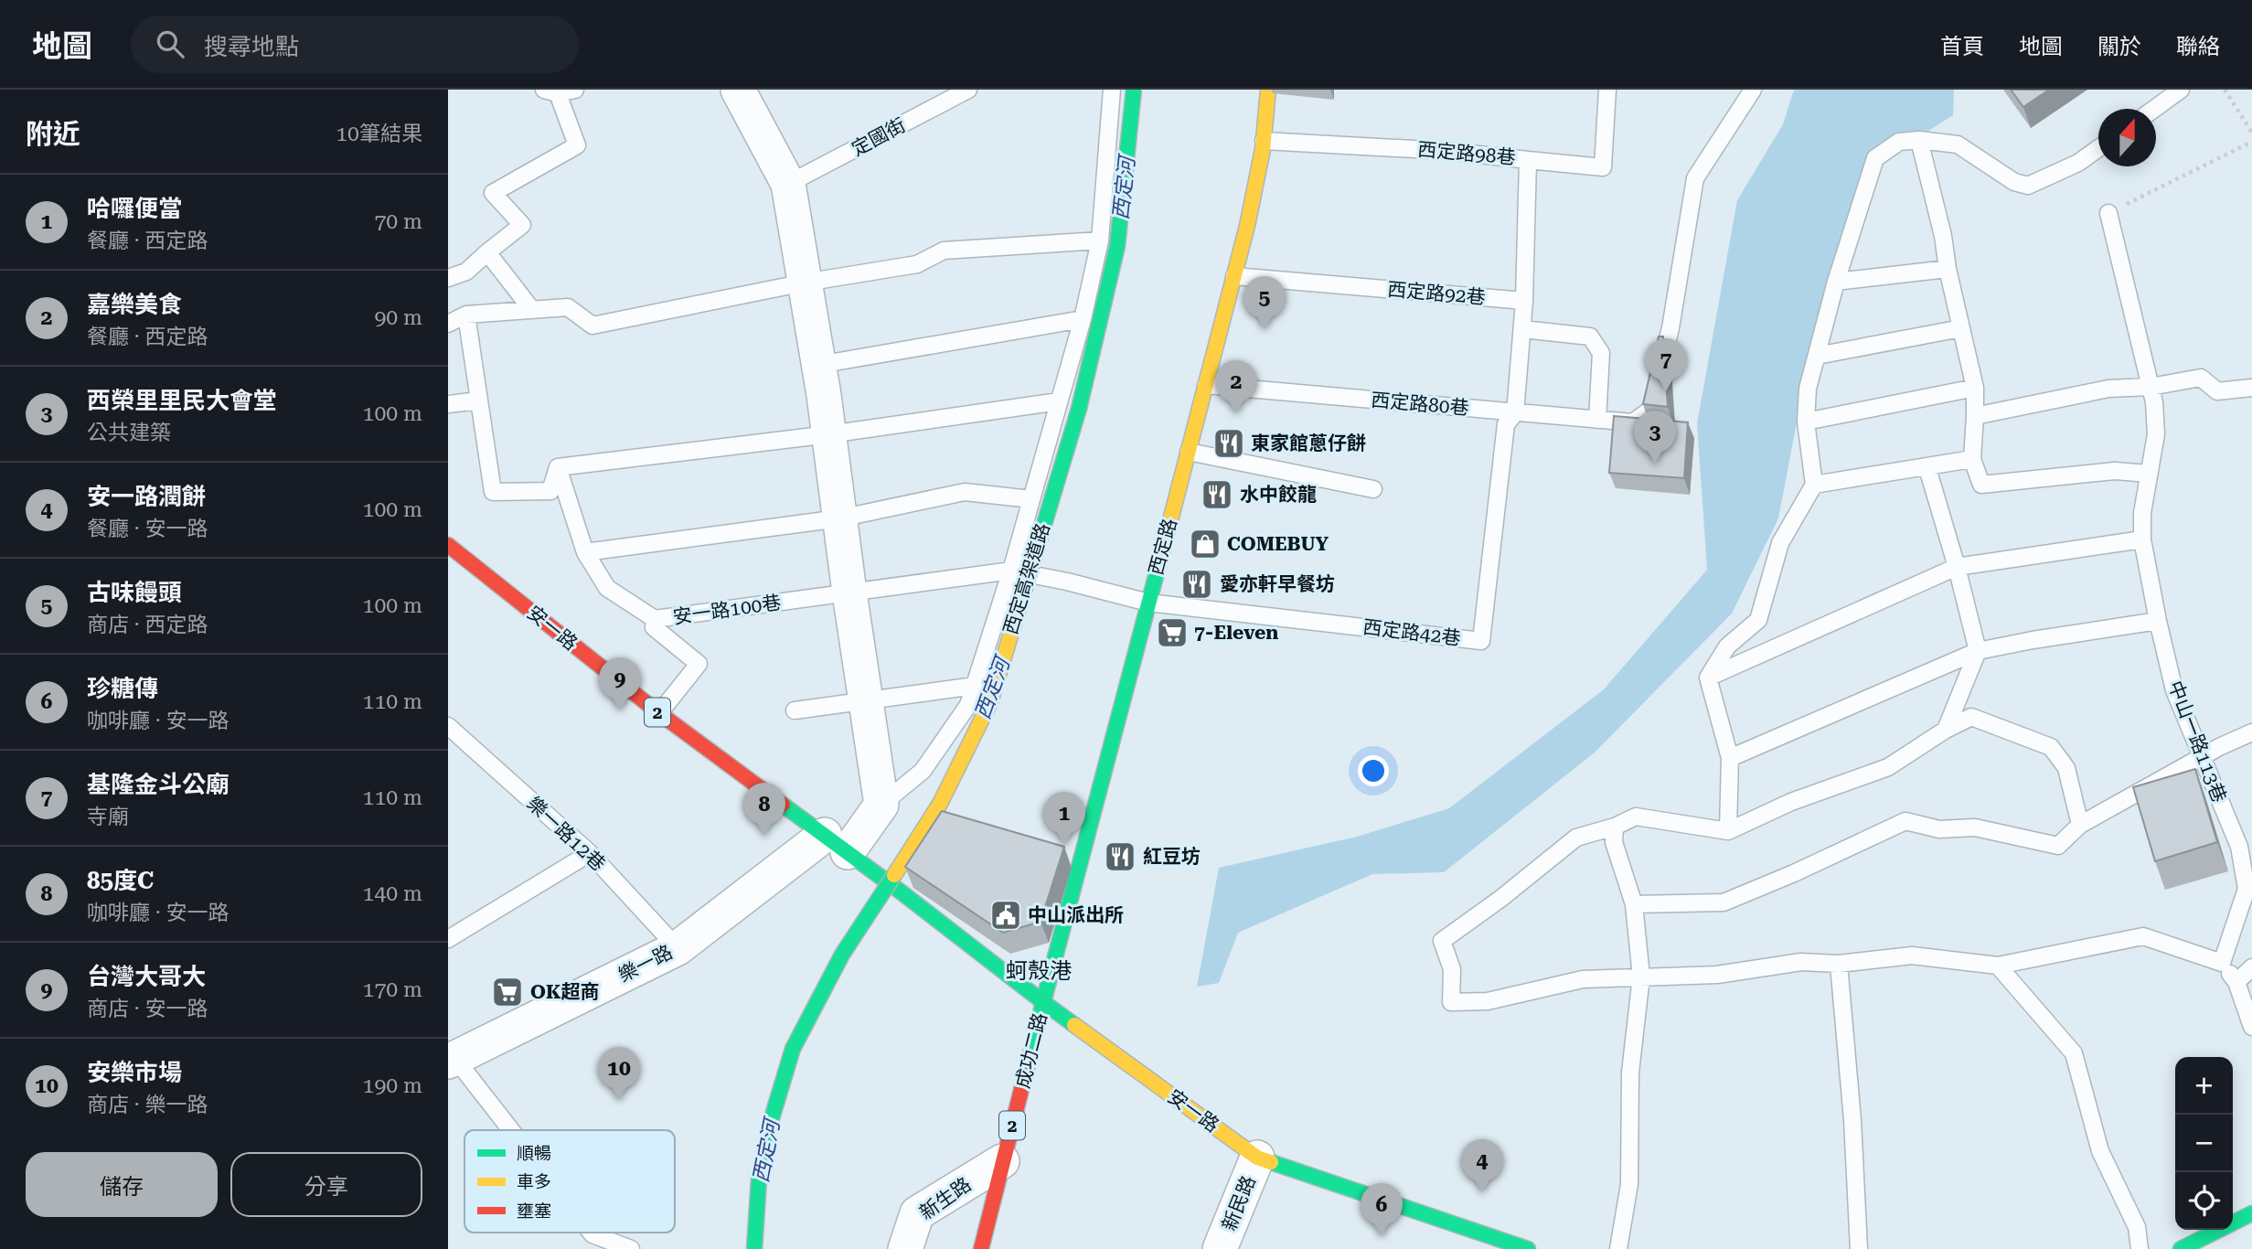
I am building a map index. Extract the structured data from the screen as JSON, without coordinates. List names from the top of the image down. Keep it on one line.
{"streets":{"street":["西定路","西定高架道路","安一路","2","樂一路","成功二路","新生路","新民路"],"lane":["定國街","西定路98巷","西定路92巷","西定路80巷","安一路100巷","西定路42巷","中山一路113巷","樂一路12巷"]},"crossings":[["西定路98巷","西定路92巷"],["西定路98巷","西定路"],["西定路92巷","西定路"],["西定路80巷","西定路"],["西定路80巷","西定路42巷"],["西定路","安一路100巷"],["西定路","安一路"],["西定路","西定路42巷"],["西定路","成功二路"],["安一路100巷","安一路"],["安一路100巷","西定路42巷"],["安一路","樂一路"],["安一路","成功二路"],["安一路","新民路"],["樂一路12巷","樂一路"],["成功二路","新生路"]],"districts":["蚵殼港"],"water":["西定河"],"places":{"restaurant":["東家館蔥仔餅","水中餃龍","愛亦軒早餐坊","紅豆坊"],"shop":["COMEBUY"],"supermarket":["7-Eleven","OK超商"],"public building":["中山派出所"]},"legend":["順暢","車多","壅塞"],"north":"top","page":{"header":"地圖","search":"搜尋地點","nav":["首頁","地圖","關於","聯絡"],"heading":["附近","10筆結果"],"list":[{"mark":"1","name":"哈囉便當","note":"餐廳 · 西定路","value":"70 m"},{"mark":"2","name":"嘉樂美食","note":"餐廳 · 西定路","value":"90 m"},{"mark":"3","name":"西榮里里民大會堂","note":"公共建築","value":"100 m"},{"mark":"4","name":"安一路潤餅","note":"餐廳 · 安一路","value":"100 m"},{"mark":"5","name":"古味饅頭","note":"商店 · 西定路","value":"100 m"},{"mark":"6","name":"珍糖傳","note":"咖啡廳 · 安一路","value":"110 m"},{"mark":"7","name":"基隆金斗公廟","note":"寺廟","value":"110 m"},{"mark":"8","name":"85度C","note":"咖啡廳 · 安一路","value":"140 m"},{"mark":"9","name":"台灣大哥大","note":"商店 · 安一路","value":"170 m"},{"mark":"10","name":"安樂市場","note":"商店 · 樂一路","value":"190 m"}],"pins":["5","7","2","3","9","8","1","10","4","6"],"map_buttons":["+","−"],"buttons":["儲存","分享"]}}
